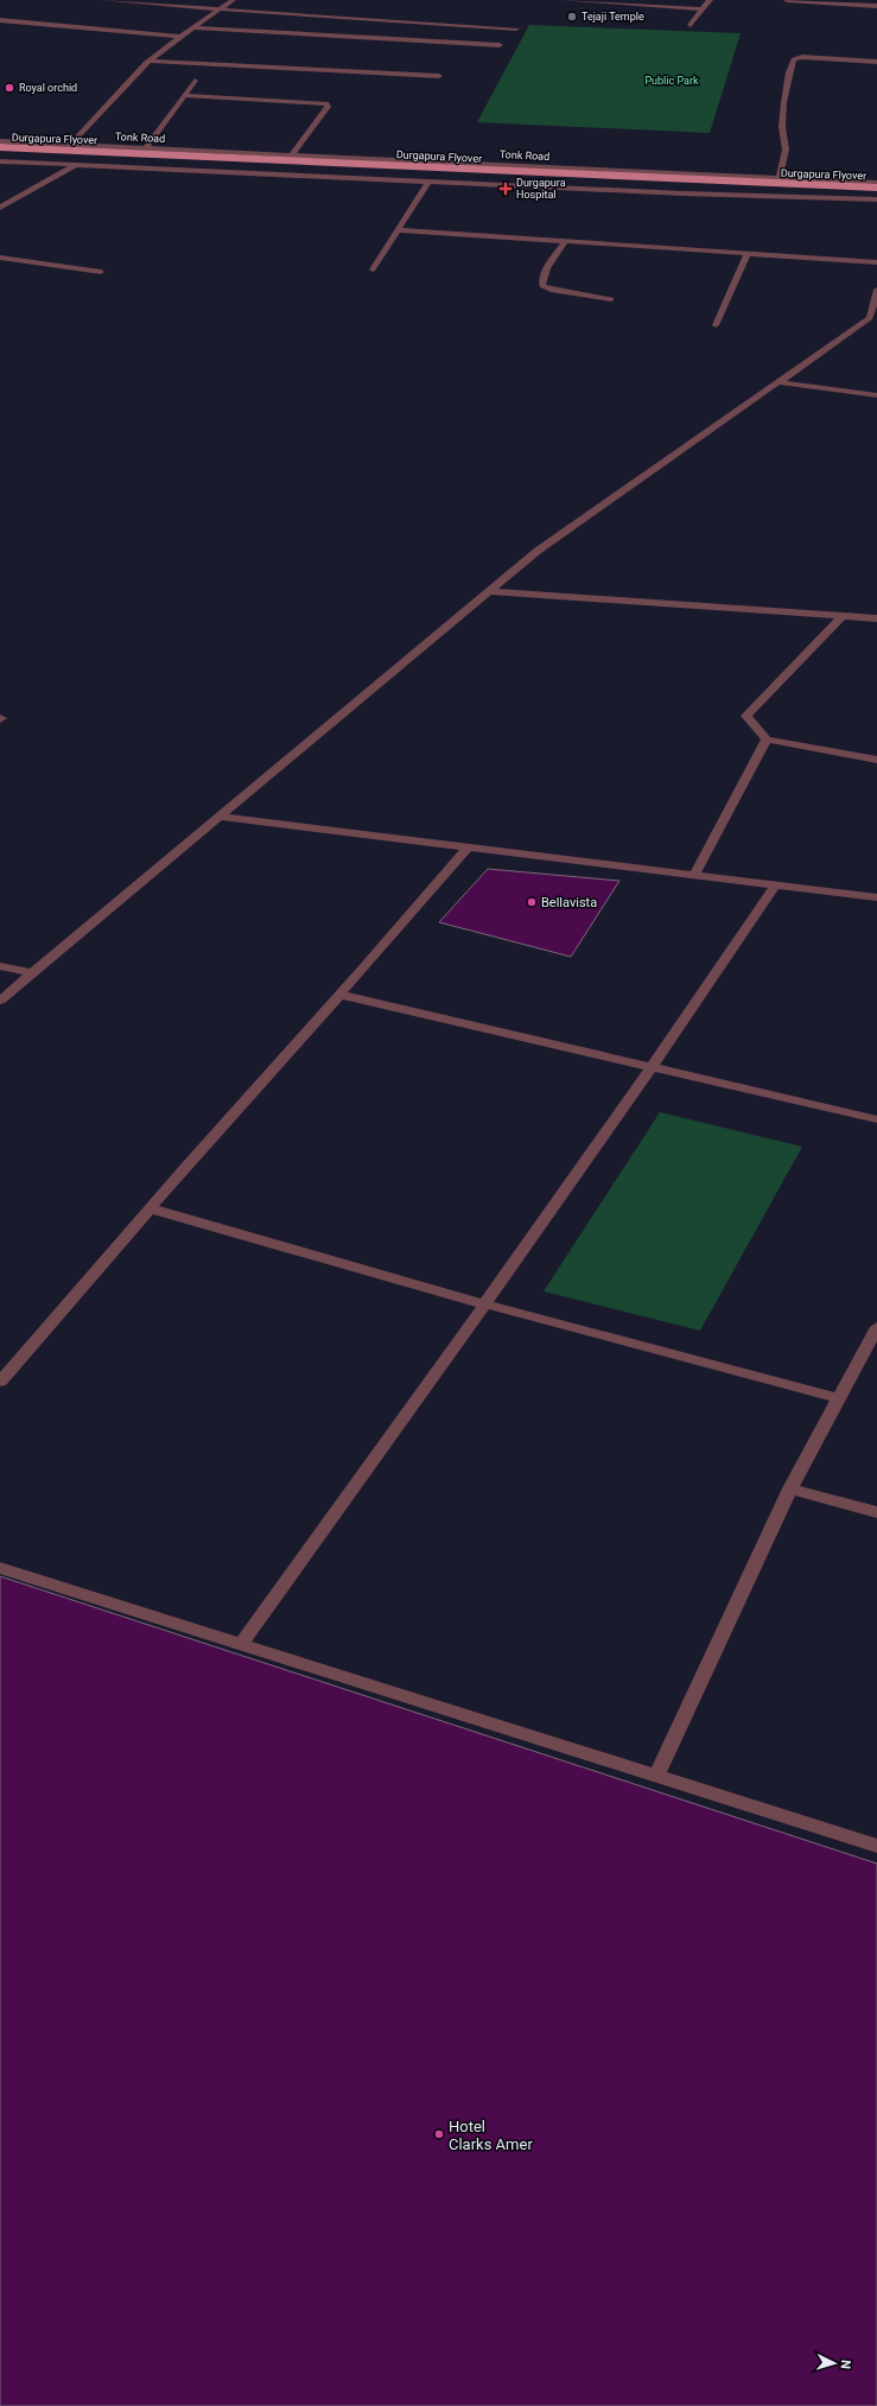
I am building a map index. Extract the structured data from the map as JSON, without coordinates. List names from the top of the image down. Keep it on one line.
{"streets":{"main road":["Durgapura Flyover"],"street":["Tonk Road"]},"parks":["Public Park"],"places":{"other":["Tejaji Temple","Royal orchid","Bellavista","Hotel Clarks Amer"],"health":["Durgapura Hospital"]},"north":"right"}
